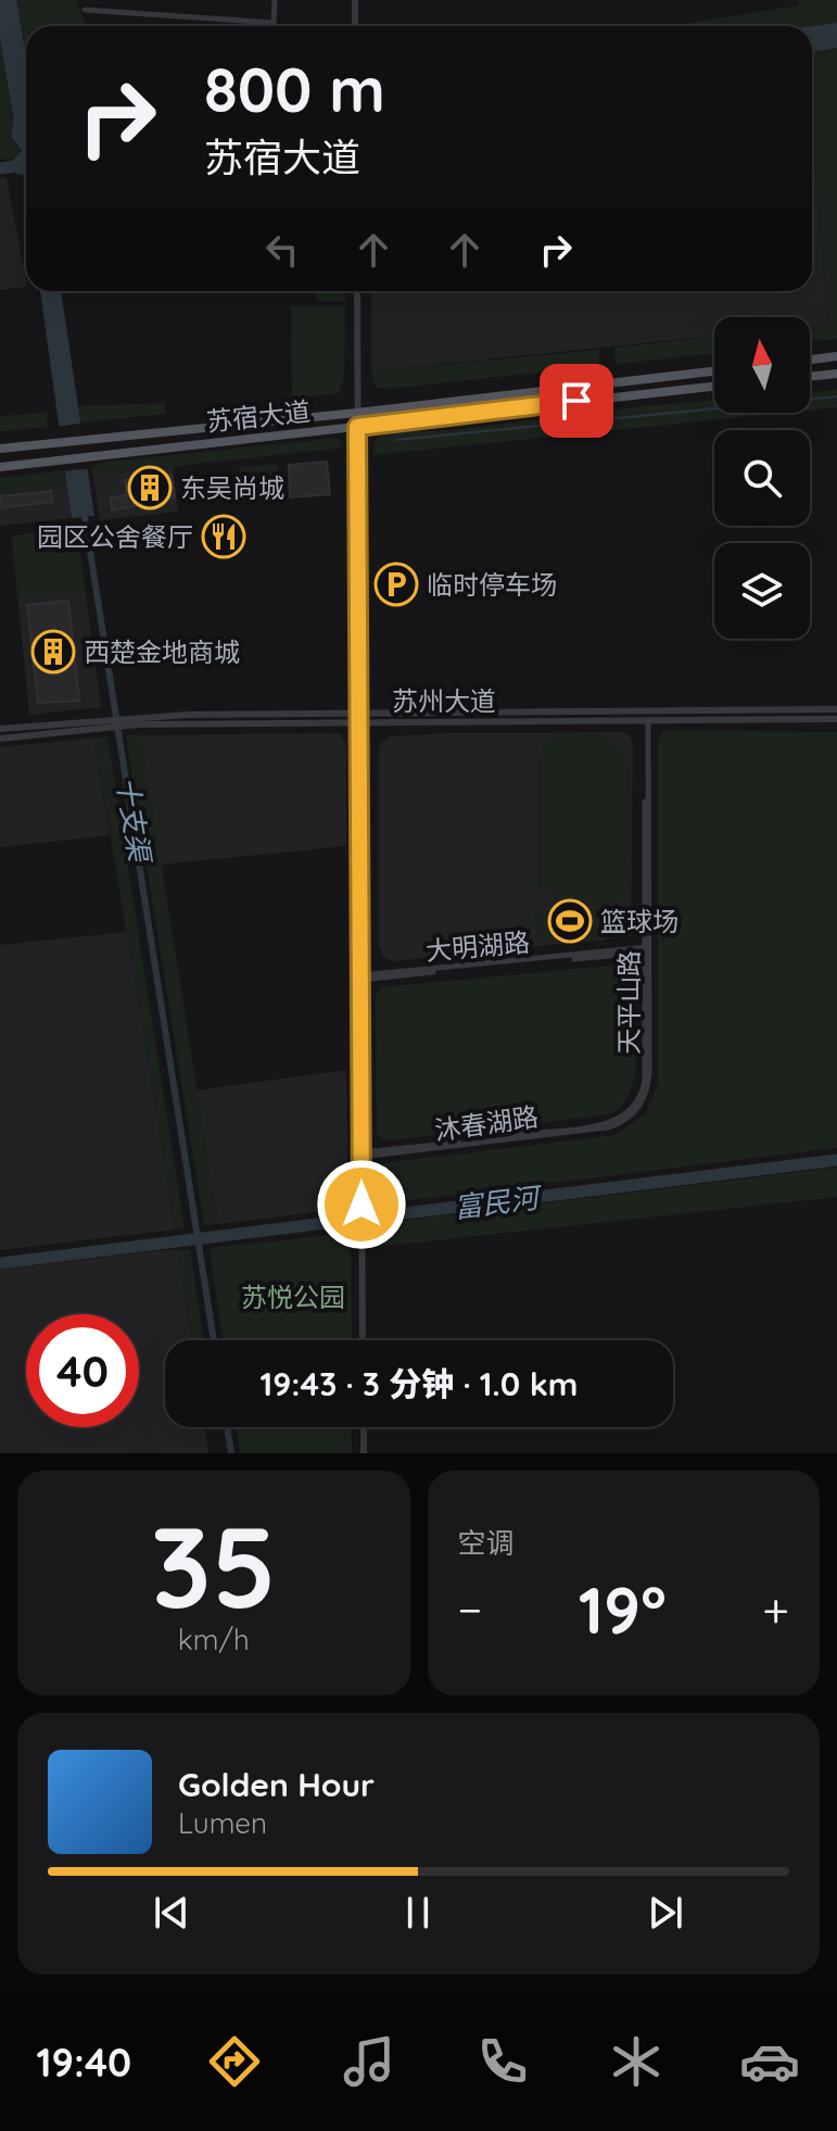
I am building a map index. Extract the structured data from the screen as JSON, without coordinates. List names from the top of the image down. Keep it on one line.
{"streets":{"main road":["苏宿大道"],"street":["苏州大道","大明湖路","天平山路","沐春湖路"]},"crossings":[["苏州大道","天平山路"],["大明湖路","天平山路"],["天平山路","沐春湖路"]],"water":["十支渠","富民河"],"parks":["苏悦公园"],"places":{"building":["东吴尚城","西楚金地商城"],"restaurant":["园区公舍餐厅"],"parking":["临时停车场"],"sports":["篮球场"]},"north":"top","page":{"turn":["800 m","苏宿大道"],"limit":"40","trip":"19:43 · 3 分钟 · 1.0 km","tile":[["35","km/h"],"空调"],"heat":["−","19°","+"],"song":["Golden Hour","Lumen"],"tabs":"19:40"}}
